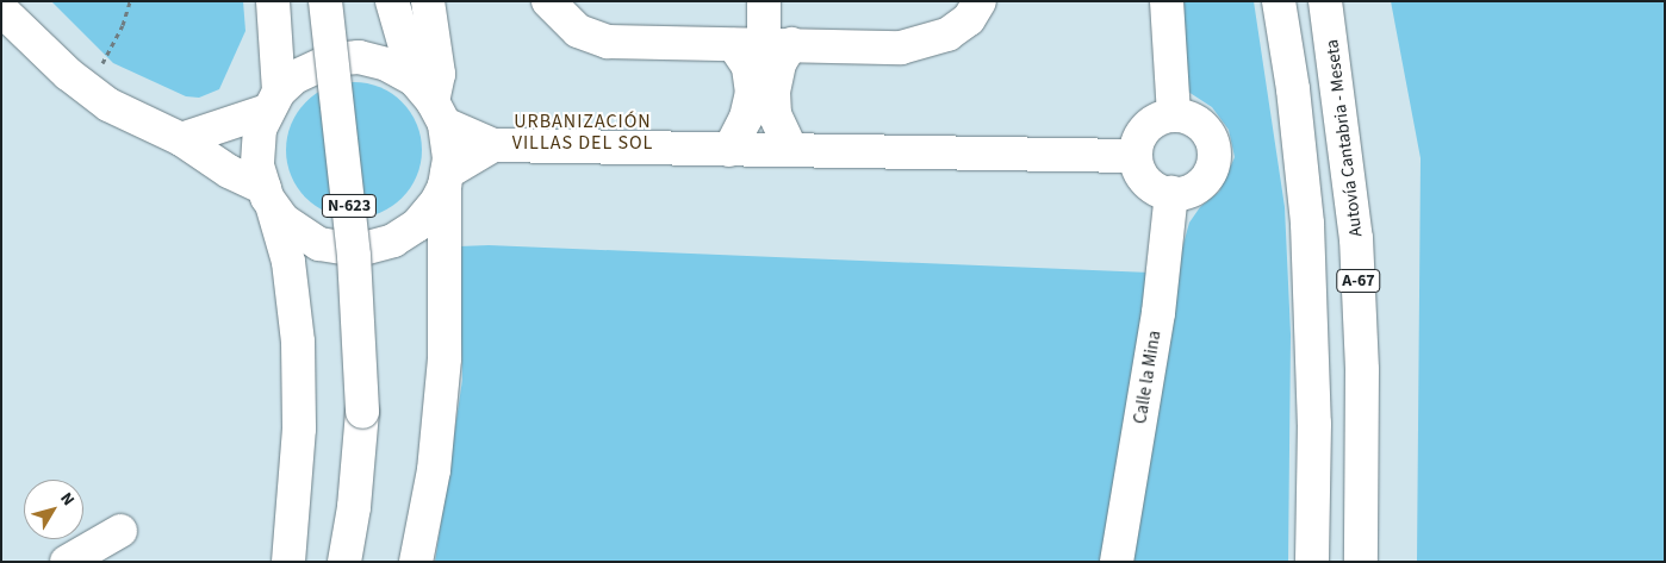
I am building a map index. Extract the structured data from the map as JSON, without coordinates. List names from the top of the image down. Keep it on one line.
{"streets":{"main road":["Autovía Cantabria - Meseta","N-623","A-67","Calle la Mina"]},"districts":["URBANIZACIÓN VILLAS DEL SOL"],"north":"top right"}
